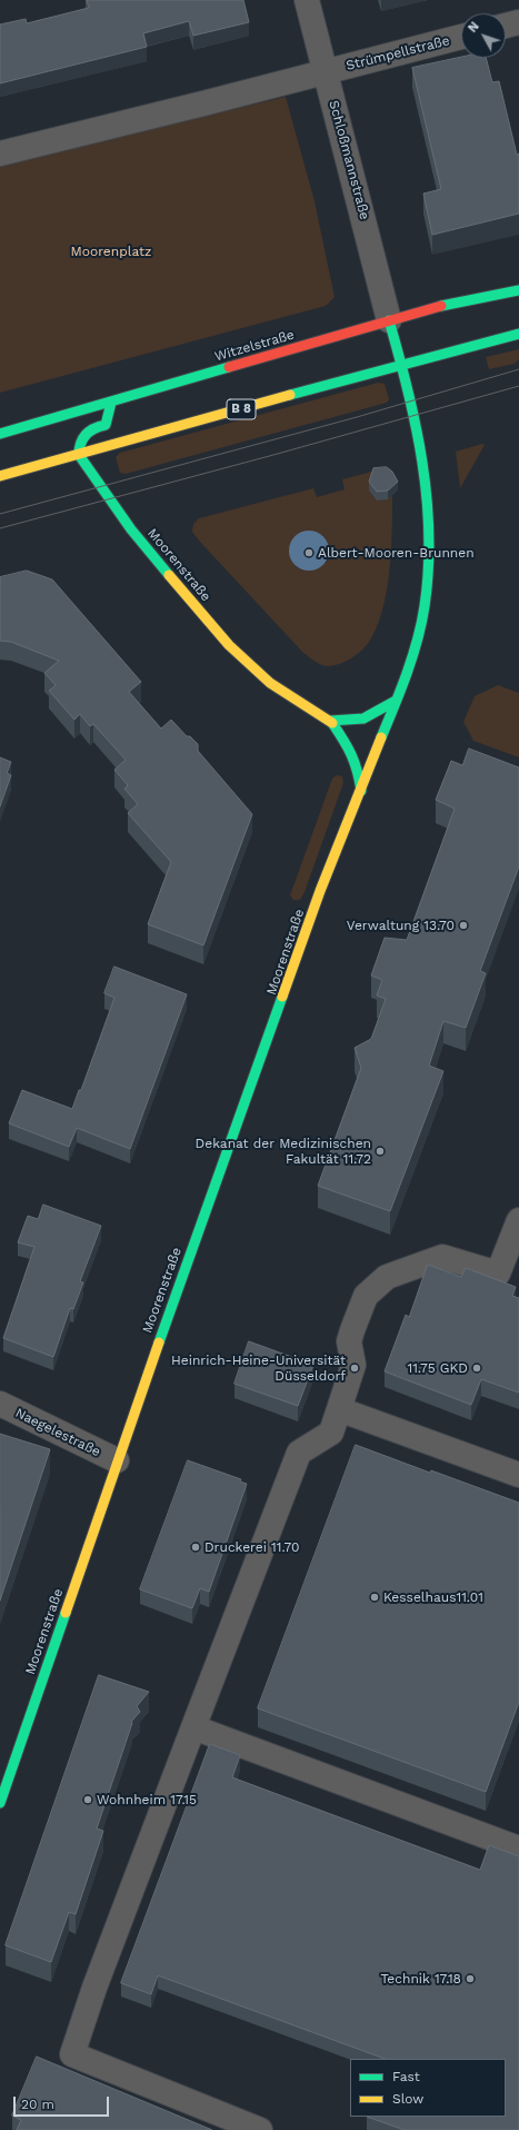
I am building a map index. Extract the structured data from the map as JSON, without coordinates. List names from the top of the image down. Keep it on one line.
{"streets":{"street":["Strümpellstraße","Schloßmannstraße","Witzelstraße","B 8","Moorenstraße","Naegelestraße"]},"crossings":[["Strümpellstraße","Schloßmannstraße"],["Schloßmannstraße","Witzelstraße"],["Schloßmannstraße","Moorenstraße"],["Witzelstraße","Moorenstraße"],["B 8","Moorenstraße"],["Moorenstraße","Naegelestraße"]],"parks":["Moorenplatz"],"places":["Albert-Mooren-Brunnen","Verwaltung 13.70","Dekanat der Medizinischen Fakultät 11.72","Heinrich-Heine-Universität Düsseldorf","11.75 GKD","Druckerei 11.70","Kesselhaus11.01","Wohnheim 17.15","Technik 17.18"],"legend":["Fast","Slow"],"scale_bar":"20 m","north":"top left"}
